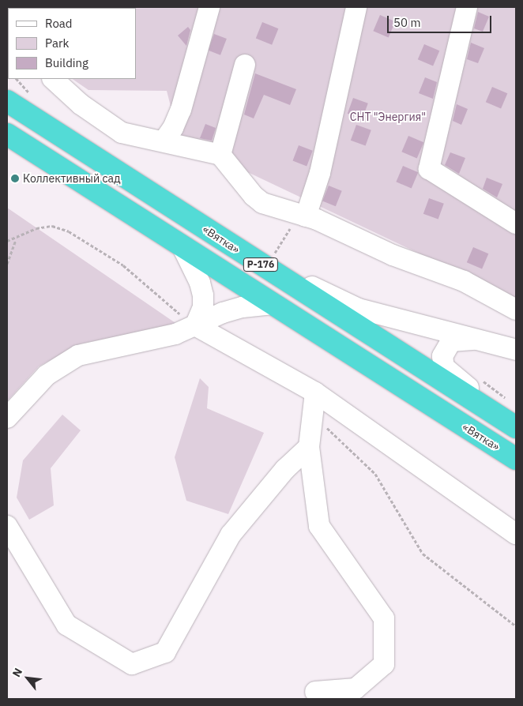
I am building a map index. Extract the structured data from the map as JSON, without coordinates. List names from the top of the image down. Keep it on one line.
{"streets":{"highway":["«Вятка»","Р-176"]},"parks":["СНТ \"Энергия\""],"places":["Коллективный сад"],"legend":["Road","Park","Building"],"scale_bar":"50 m","north":"top left"}
